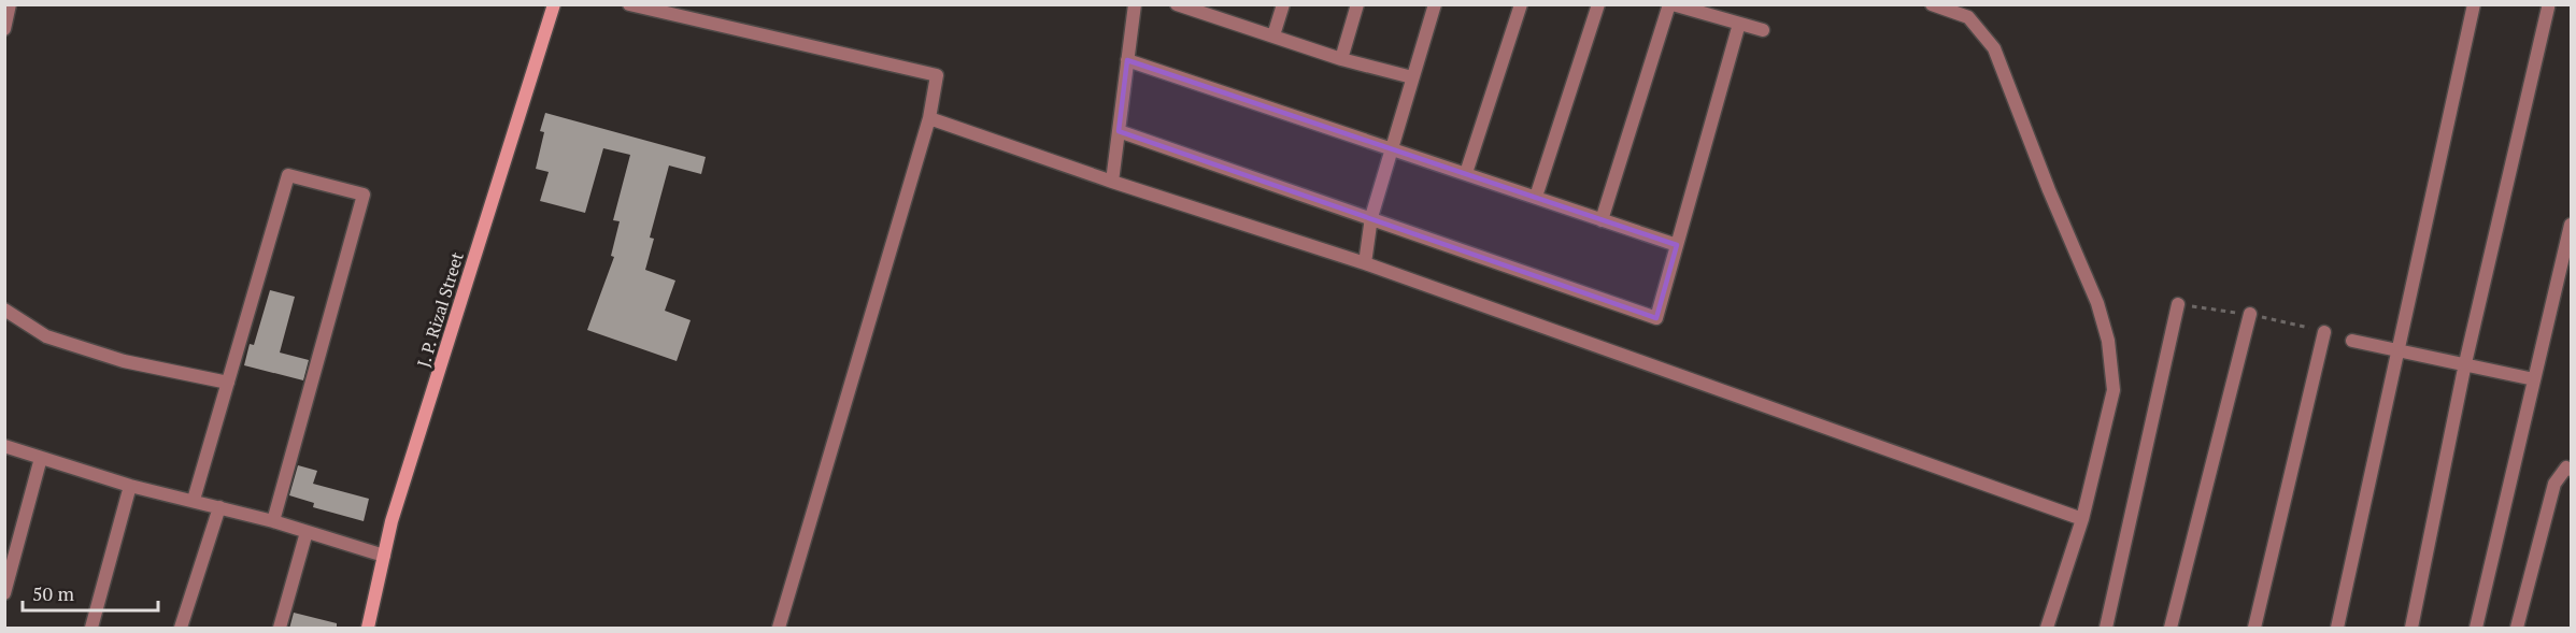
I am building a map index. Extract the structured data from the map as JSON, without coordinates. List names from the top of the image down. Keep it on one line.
{"streets":{"main road":["J. P. Rizal Street"]},"scale_bar":"50 m"}
